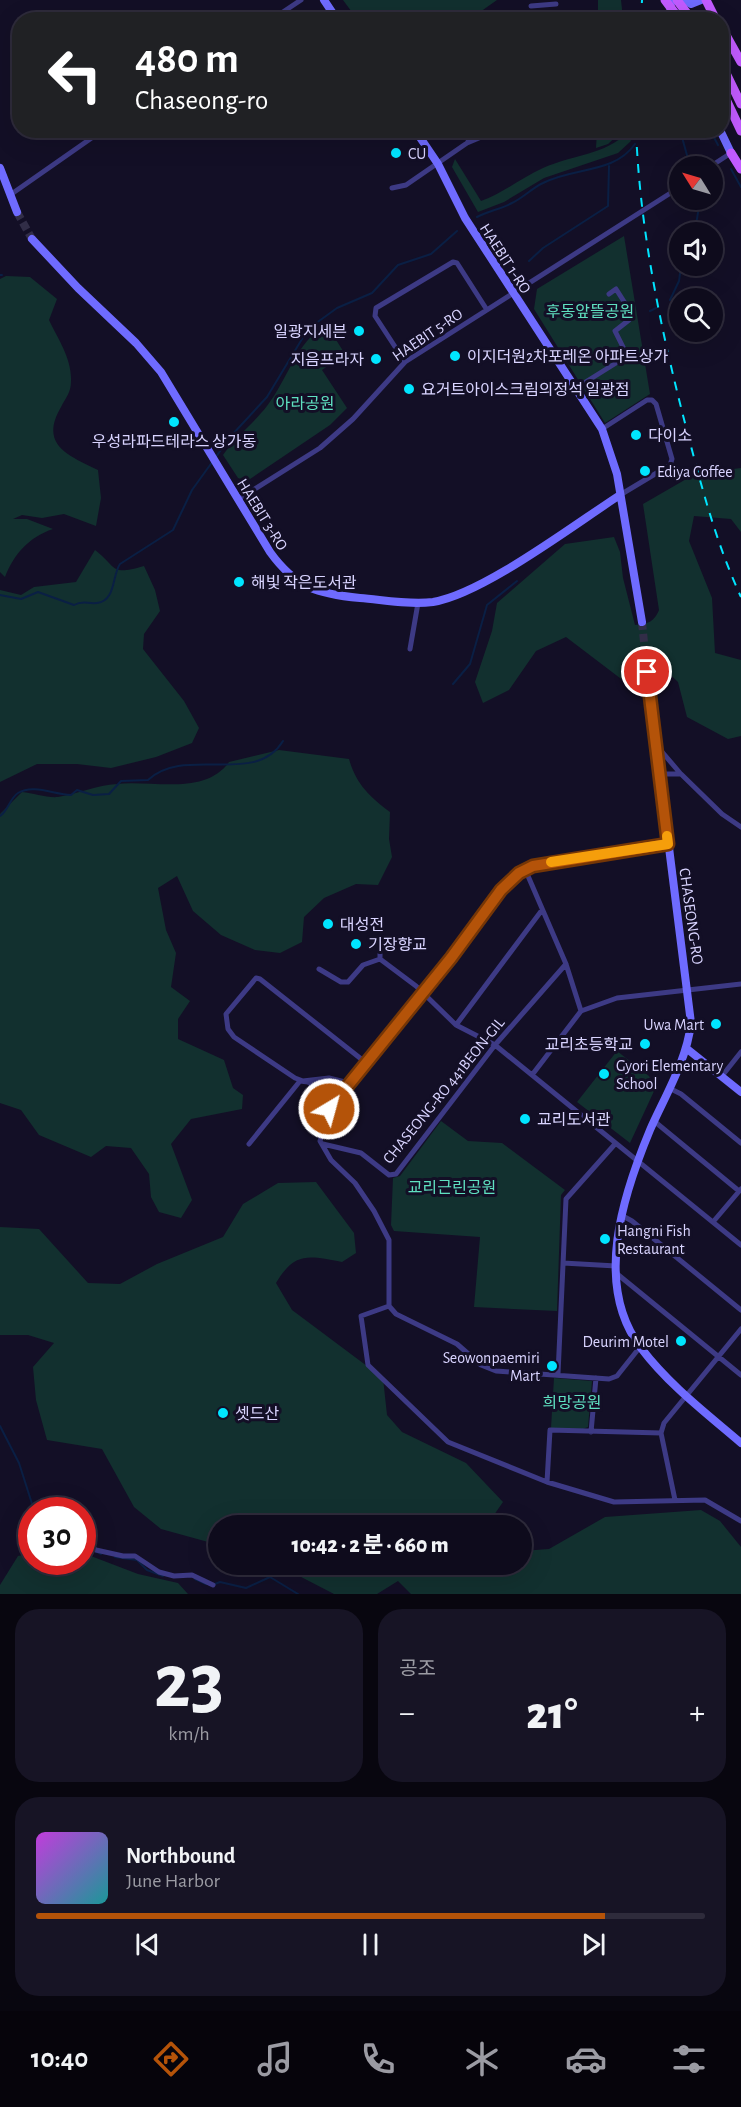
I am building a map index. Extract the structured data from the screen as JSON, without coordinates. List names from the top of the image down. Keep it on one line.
{"streets":{"street":["HAEBIT 1-RO","HAEBIT 5-RO","HAEBIT 3-RO","CHASEONG-RO","CHASEONG-RO 441BEON-GIL"]},"crossings":[["HAEBIT 1-RO","HAEBIT 5-RO"],["HAEBIT 1-RO","HAEBIT 3-RO"],["HAEBIT 5-RO","HAEBIT 3-RO"]],"parks":["후동앞뜰공원","아라공원","교리근린공원","희망공원"],"places":["CU","일광지세븐","이지더원2차포레온 아파트상가","지음프라자","요거트아이스크림의정석 일광점","우성라파드테라스 상가동","다이소","Ediya Coffee","해빛 작은도서관","대성전","기장향교","Uwa Mart","교리초등학교","Gyori Elementary School","교리도서관","Hangni Fish Restaurant","Deurim Motel","Seowonpaemiri Mart","셋드산"],"north":"top left","page":{"turn":["480 m","Chaseong-ro"],"limit":"30","trip":"10:42 · 2 분 · 660 m","tile":[["23","km/h"],"공조"],"heat":["−","21°","+"],"song":["Northbound","June Harbor"],"tabs":"10:40"}}
